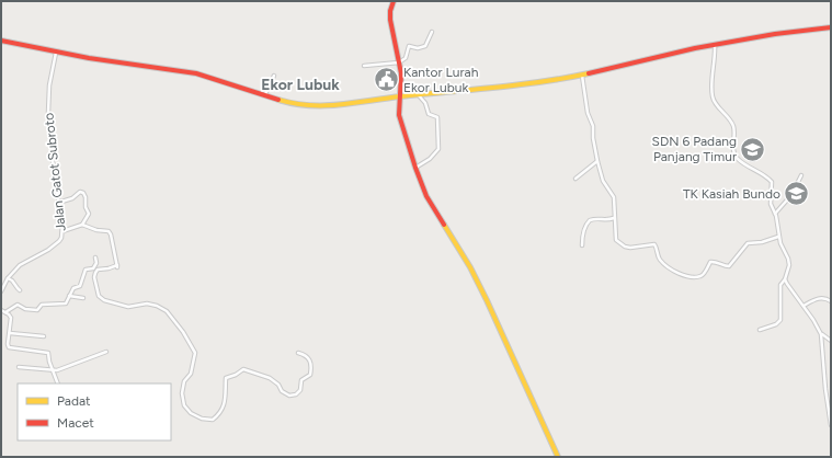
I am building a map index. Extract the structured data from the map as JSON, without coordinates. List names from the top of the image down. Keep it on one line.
{"streets":{"street":["Jalan Gatot Subroto"]},"districts":["Ekor Lubuk"],"places":{"public building":["Kantor Lurah Ekor Lubuk"],"school or university":["SDN 6 Padang Panjang Timur","TK Kasiah Bundo"]},"legend":["Padat","Macet"]}
